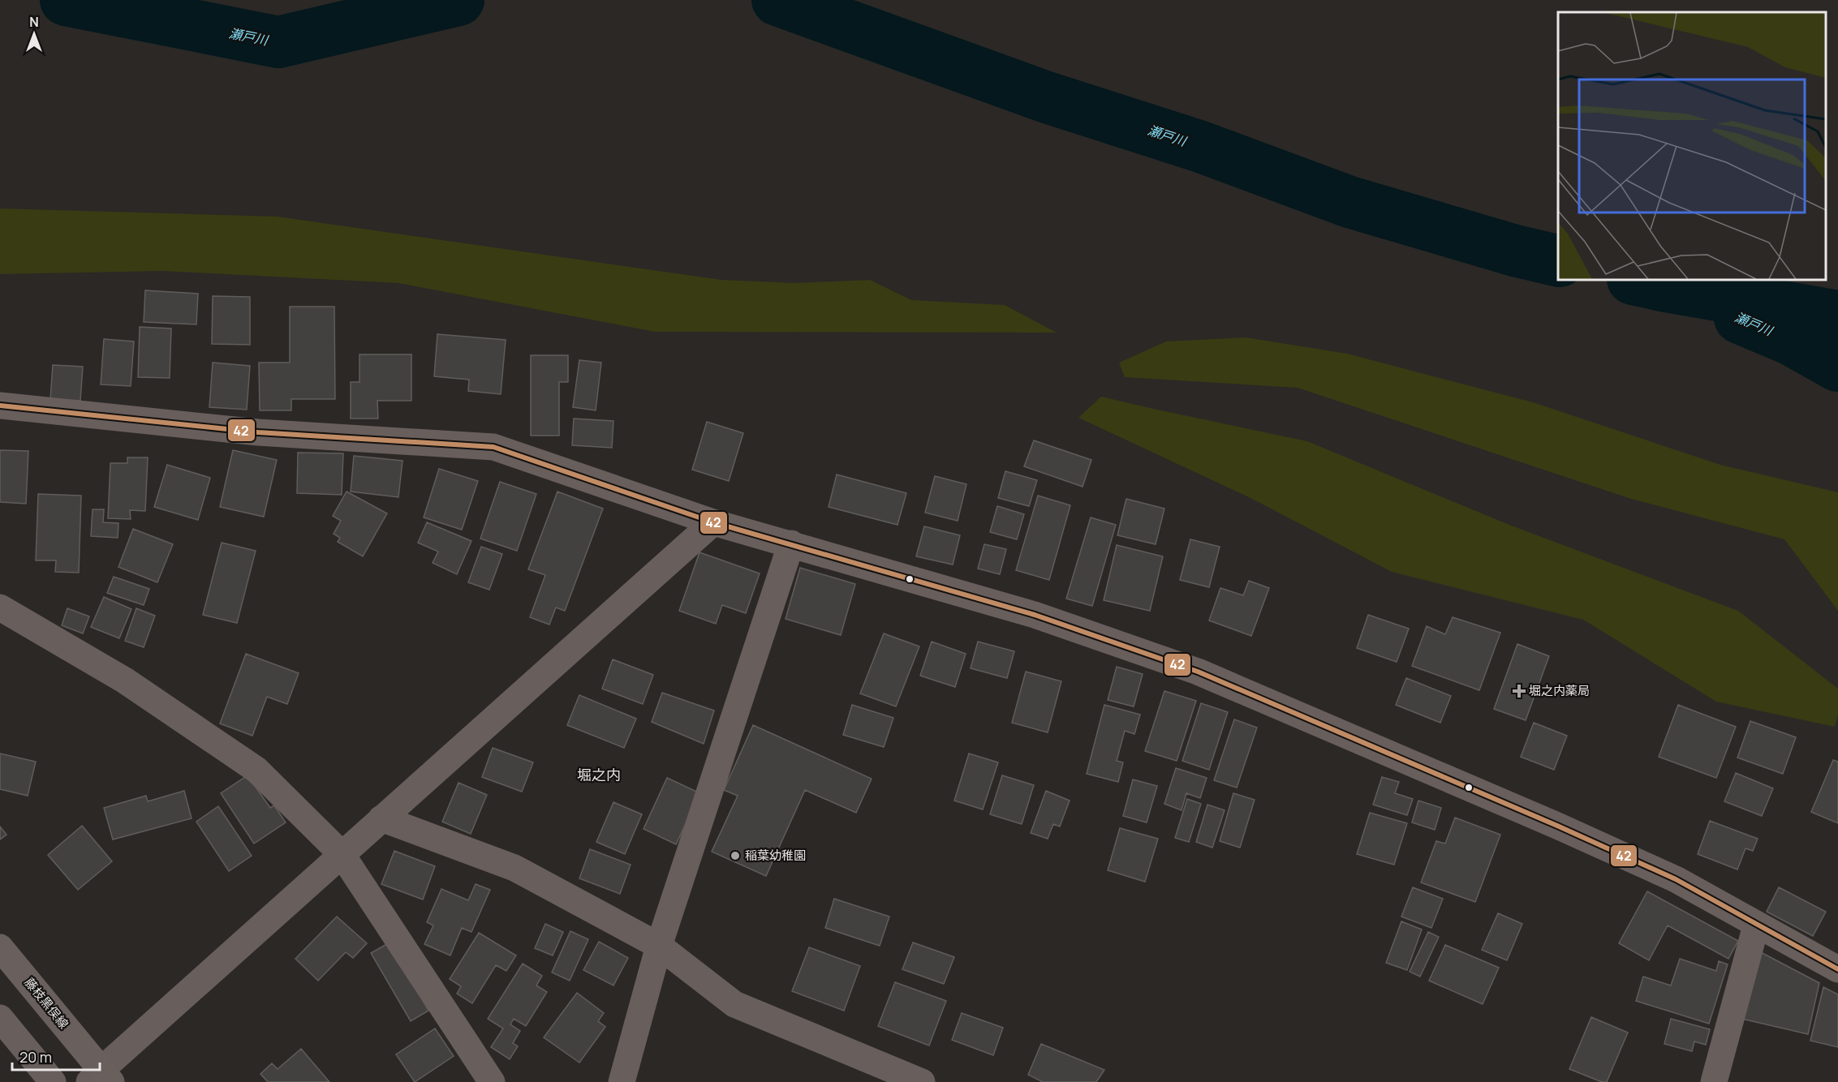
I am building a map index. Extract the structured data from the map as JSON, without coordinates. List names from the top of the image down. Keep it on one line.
{"streets":{"main road":["藤枝黒俣線"]},"districts":["堀之内"],"water":["瀬戸川"],"places":{"health":["堀之内薬局"],"other":["稲葉幼稚園"]},"lines":["transit line 42"],"scale_bar":"20 m","north":"top"}
